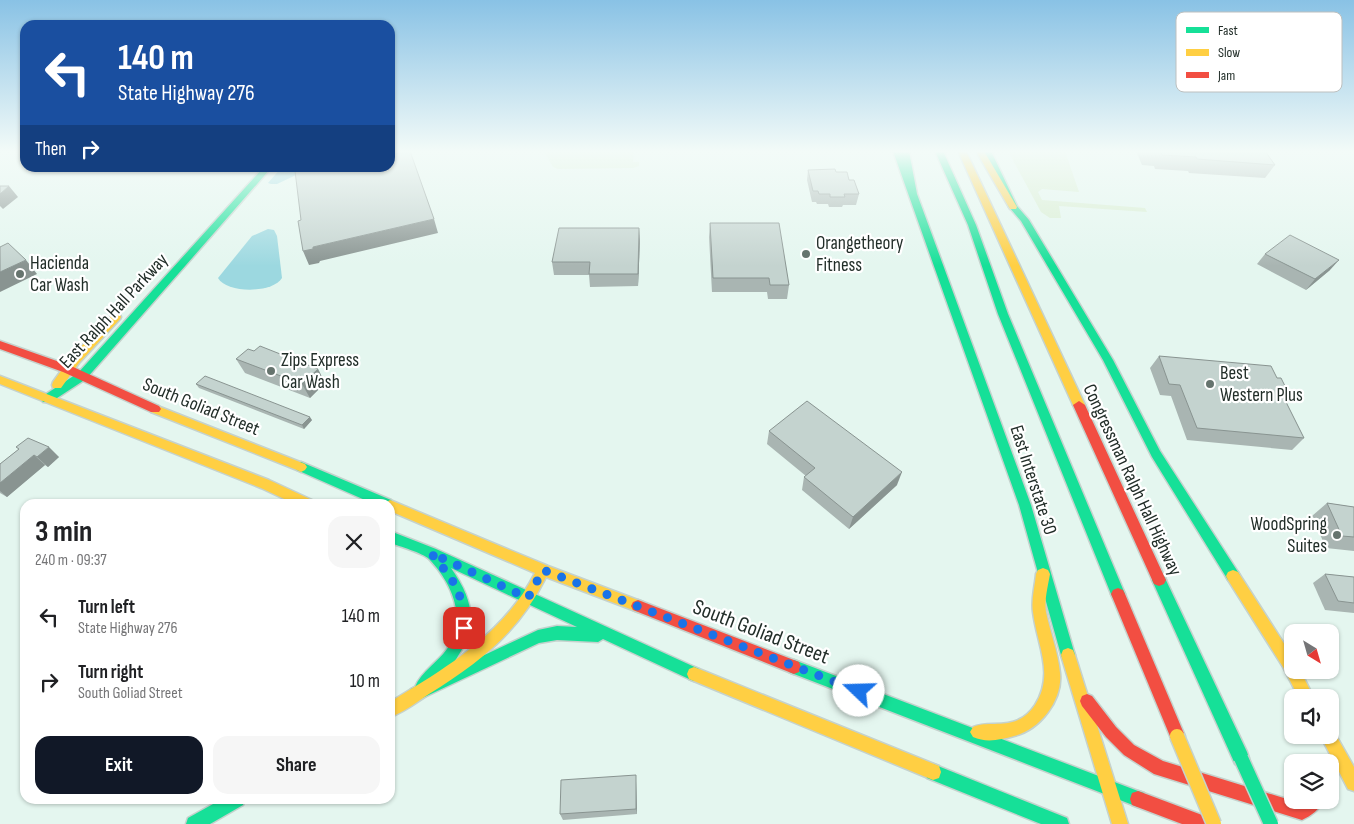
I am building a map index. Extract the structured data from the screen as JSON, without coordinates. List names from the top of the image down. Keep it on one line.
{"streets":{"main road":["East Ralph Hall Parkway","South Goliad Street","East Interstate 30","Congressman Ralph Hall Highway"]},"crossings":[["East Ralph Hall Parkway","South Goliad Street"],["South Goliad Street","East Interstate 30"]],"places":["Orangetheory Fitness","Hacienda Car Wash","Zips Express Car Wash","Best Western Plus","WoodSpring Suites"],"legend":["Fast","Slow","Jam"],"north":"bottom right","page":{"turn":["140 m","State Highway 276"],"then":"Then","heading":["3 min","240 m · 09:37"],"list":[{"name":"Turn left","note":"State Highway 276","value":"140 m"},{"name":"Turn right","note":"South Goliad Street","value":"10 m"}],"buttons":["Exit","Share"]}}
